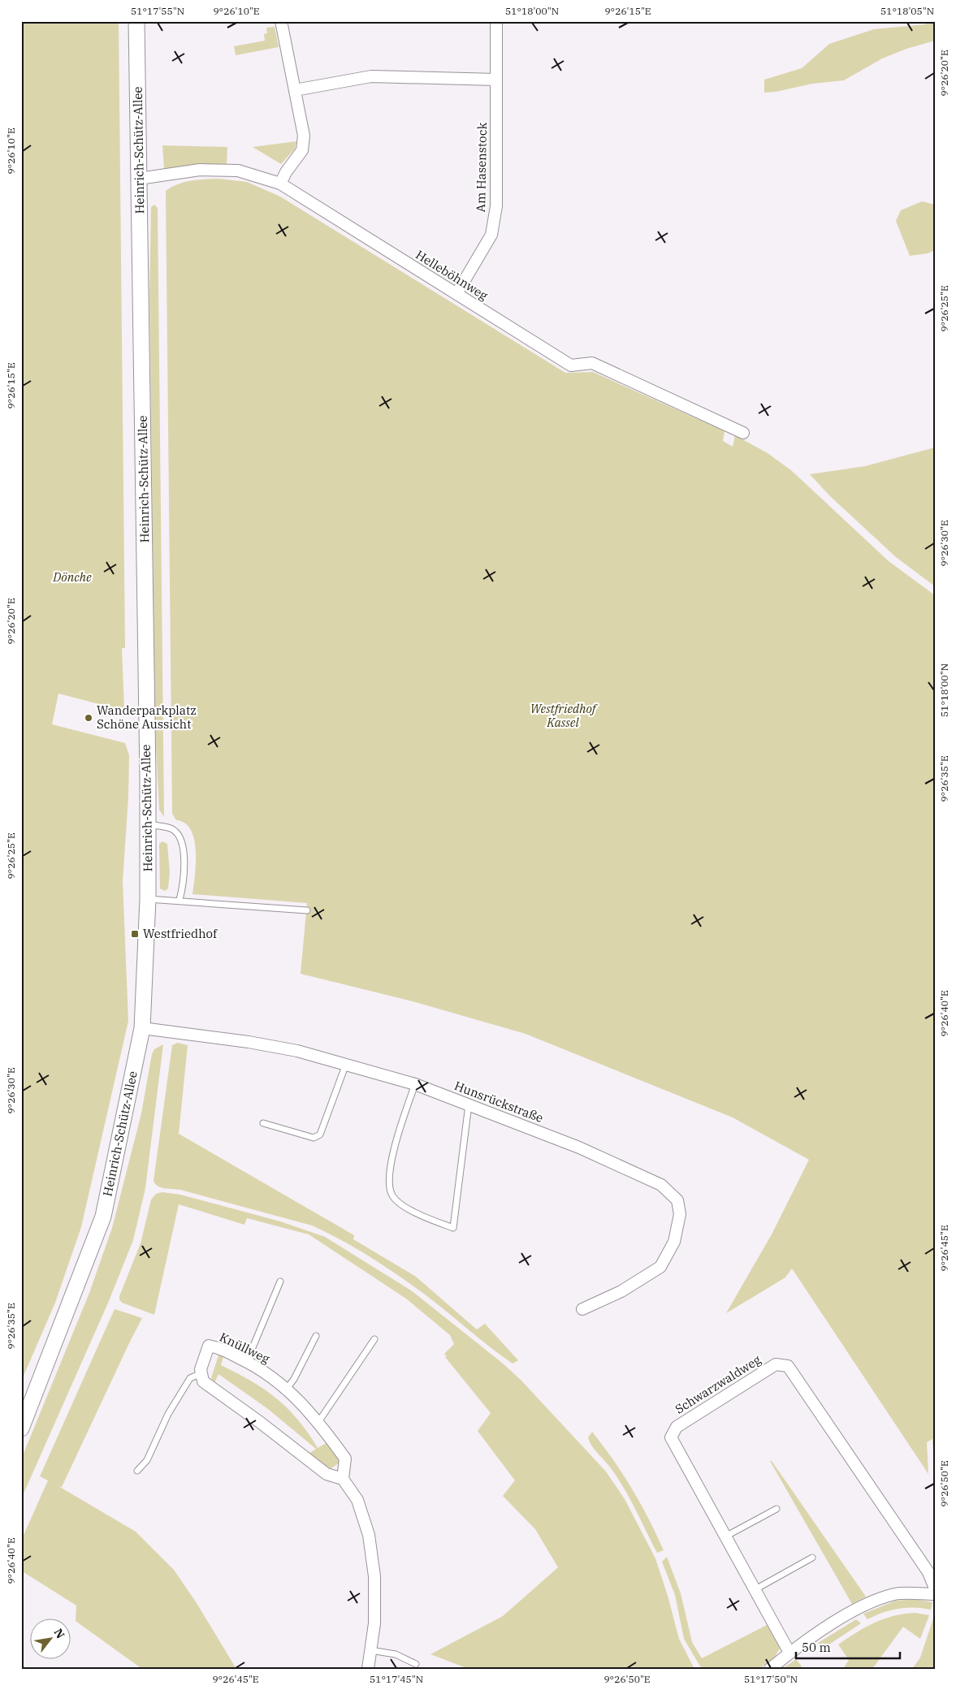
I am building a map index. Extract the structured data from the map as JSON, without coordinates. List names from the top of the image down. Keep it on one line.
{"streets":{"main road":["Heinrich-Schütz-Allee"],"street":["Am Hasenstock","Helleböhnweg","Hunsrückstraße","Knüllweg","Schwarzwaldweg"]},"crossings":[["Heinrich-Schütz-Allee","Helleböhnweg"],["Heinrich-Schütz-Allee","Hunsrückstraße"],["Am Hasenstock","Helleböhnweg"]],"parks":["Dönche","Westfriedhof Kassel"],"places":{"other":["Wanderparkplatz Schöne Aussicht"],"transit":["Westfriedhof"]},"scale_bar":"50 m","north":"top right","coordinates":["51°17'55\"N","9°26'10\"E","51°18'00\"N","9°26'15\"E","51°18'05\"N","9°26'20\"E","9°26'25\"E","9°26'30\"E","9°26'35\"E","9°26'40\"E","9°26'45\"E","9°26'50\"E","51°17'45\"N","51°17'50\"N"]}
